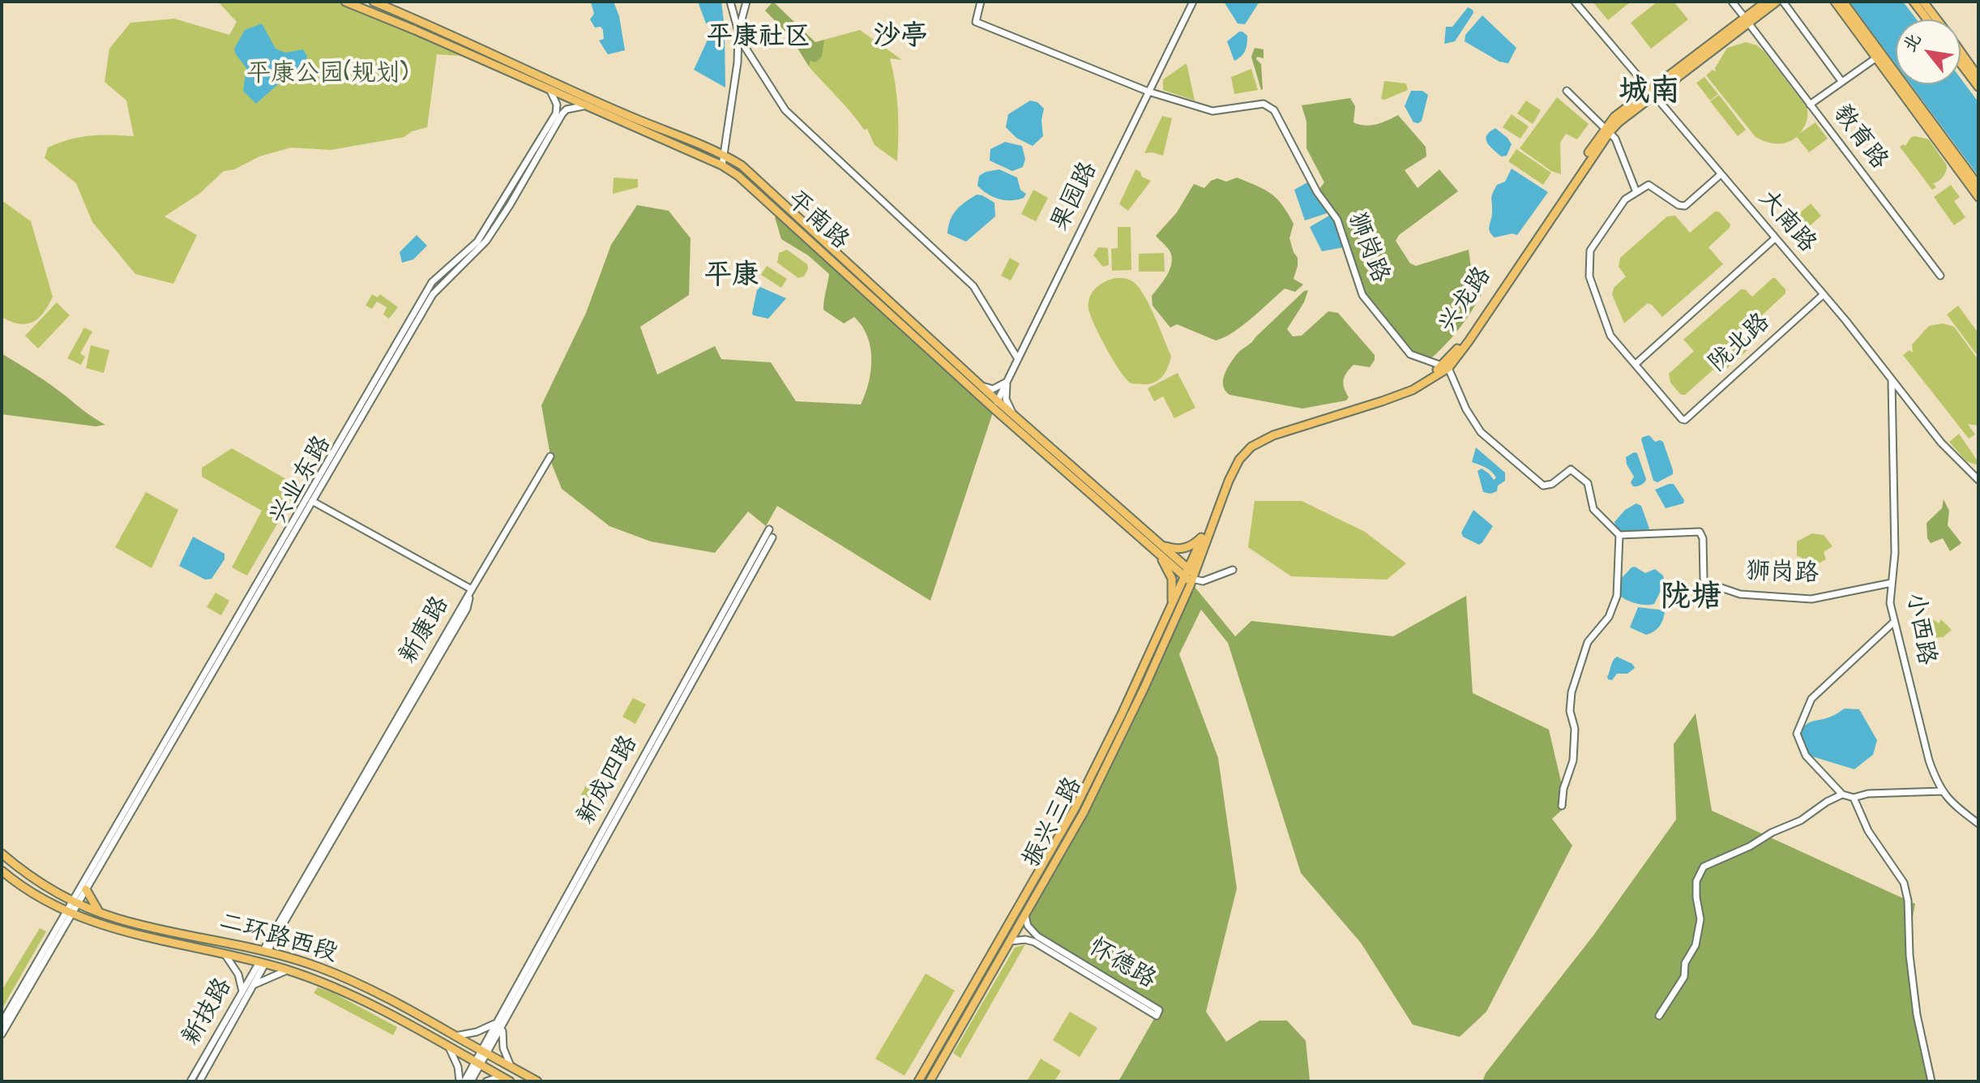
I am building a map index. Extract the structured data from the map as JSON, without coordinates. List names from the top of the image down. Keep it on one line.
{"streets":{"main road":["平南路","兴龙路","振兴三路","二环路西段"],"street":["教育路","果园路","大南路","狮岗路","陇北路","兴业东路","小西路","新康路","新成四路","怀德路","新技路"]},"crossings":[["教育路","兴龙路"],["果园路","平南路"],["果园路","狮岗路"],["平南路","兴龙路"],["平南路","兴业东路"],["平南路","振兴三路"],["大南路","兴龙路"],["大南路","陇北路"],["大南路","小西路"],["狮岗路","兴龙路"],["狮岗路","小西路"],["兴龙路","振兴三路"],["兴业东路","二环路西段"],["新康路","二环路西段"],["新成四路","二环路西段"],["振兴三路","怀德路"],["二环路西段","新技路"]],"districts":["平康社区","沙亭","城南","平康","陇塘"],"parks":["平康公园(规划)"],"north":"top left"}
